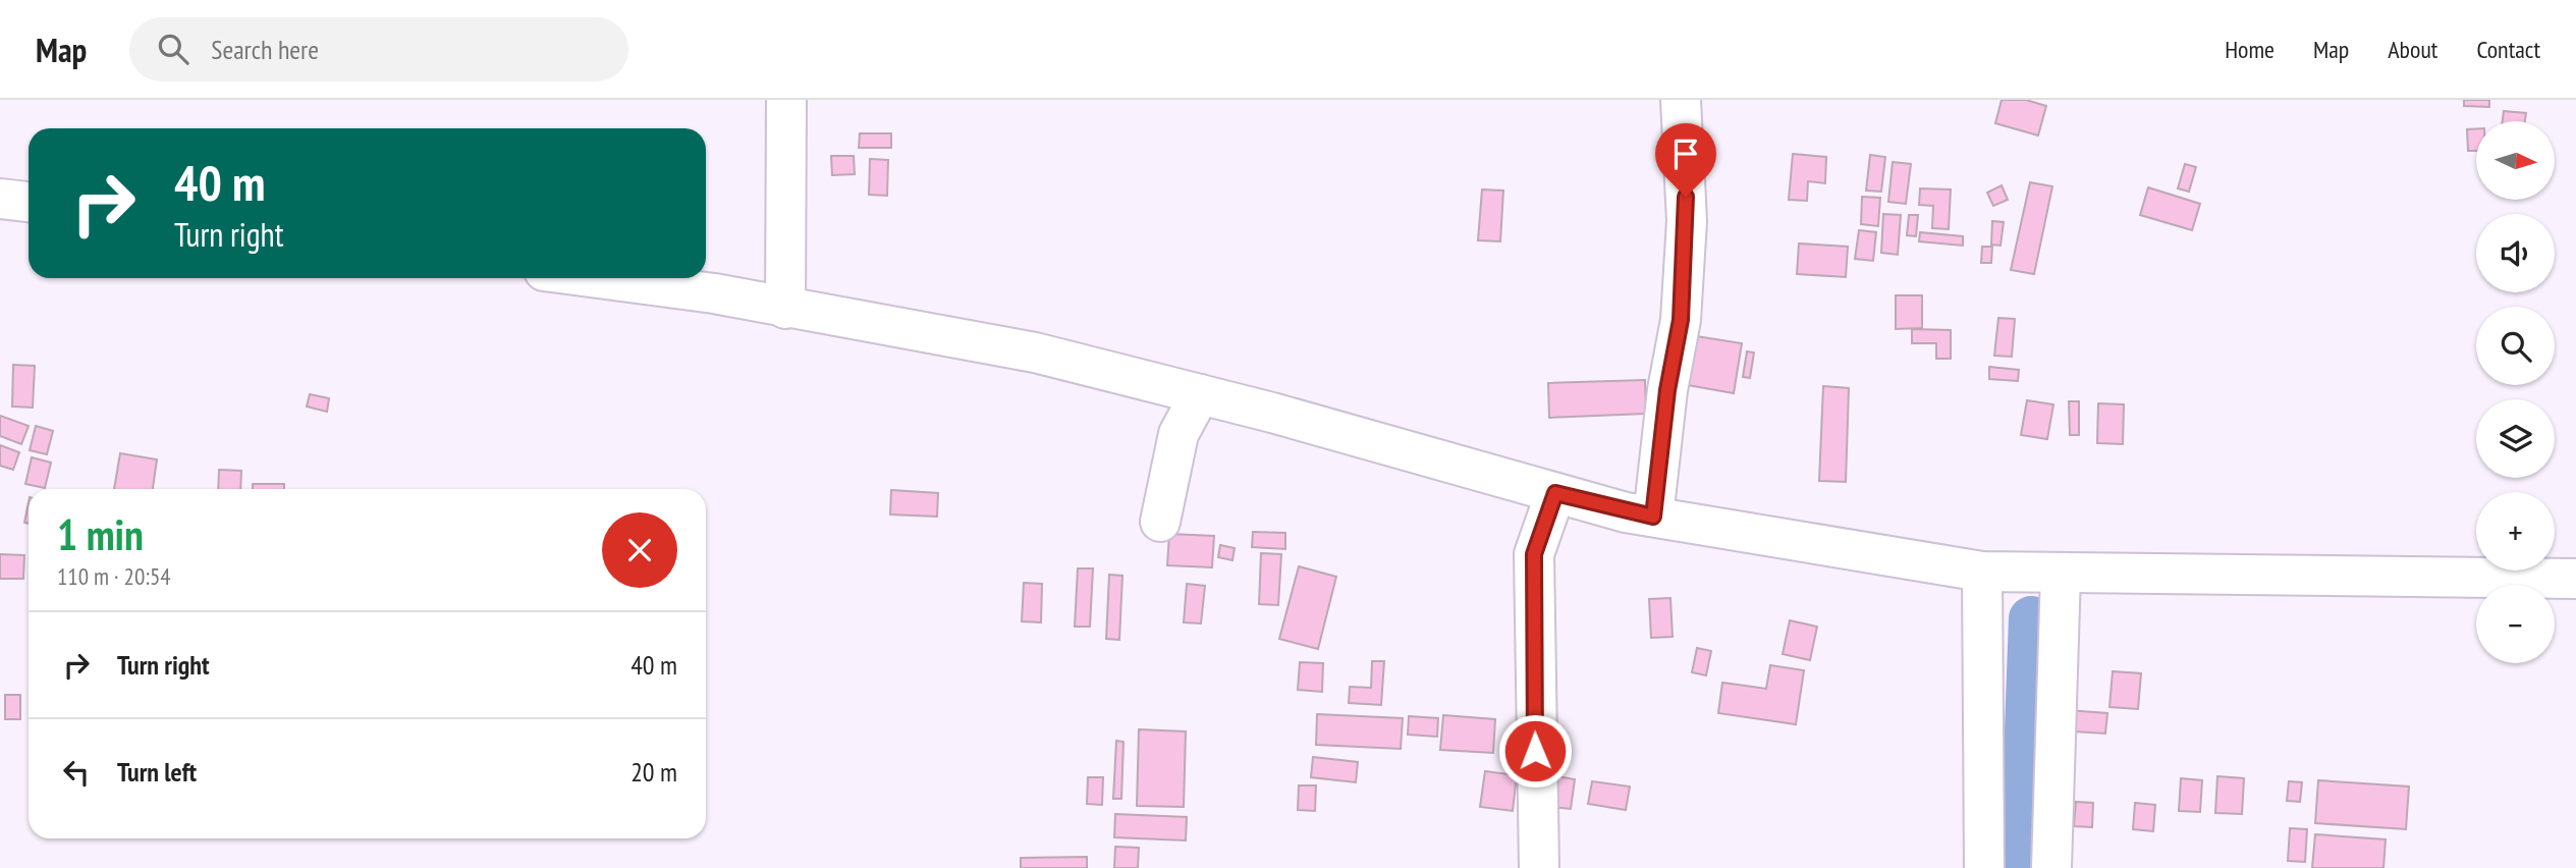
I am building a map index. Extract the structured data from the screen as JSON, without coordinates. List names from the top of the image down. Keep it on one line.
{"north":"right","page":{"header":"Map","search":"Search here","nav":["Home","Map","About","Contact"],"map_buttons":["+","−"],"turn":["40 m","Turn right"],"heading":["1 min","110 m · 20:54"],"list":[{"name":"Turn right","value":"40 m"},{"name":"Turn left","value":"20 m"}]}}
